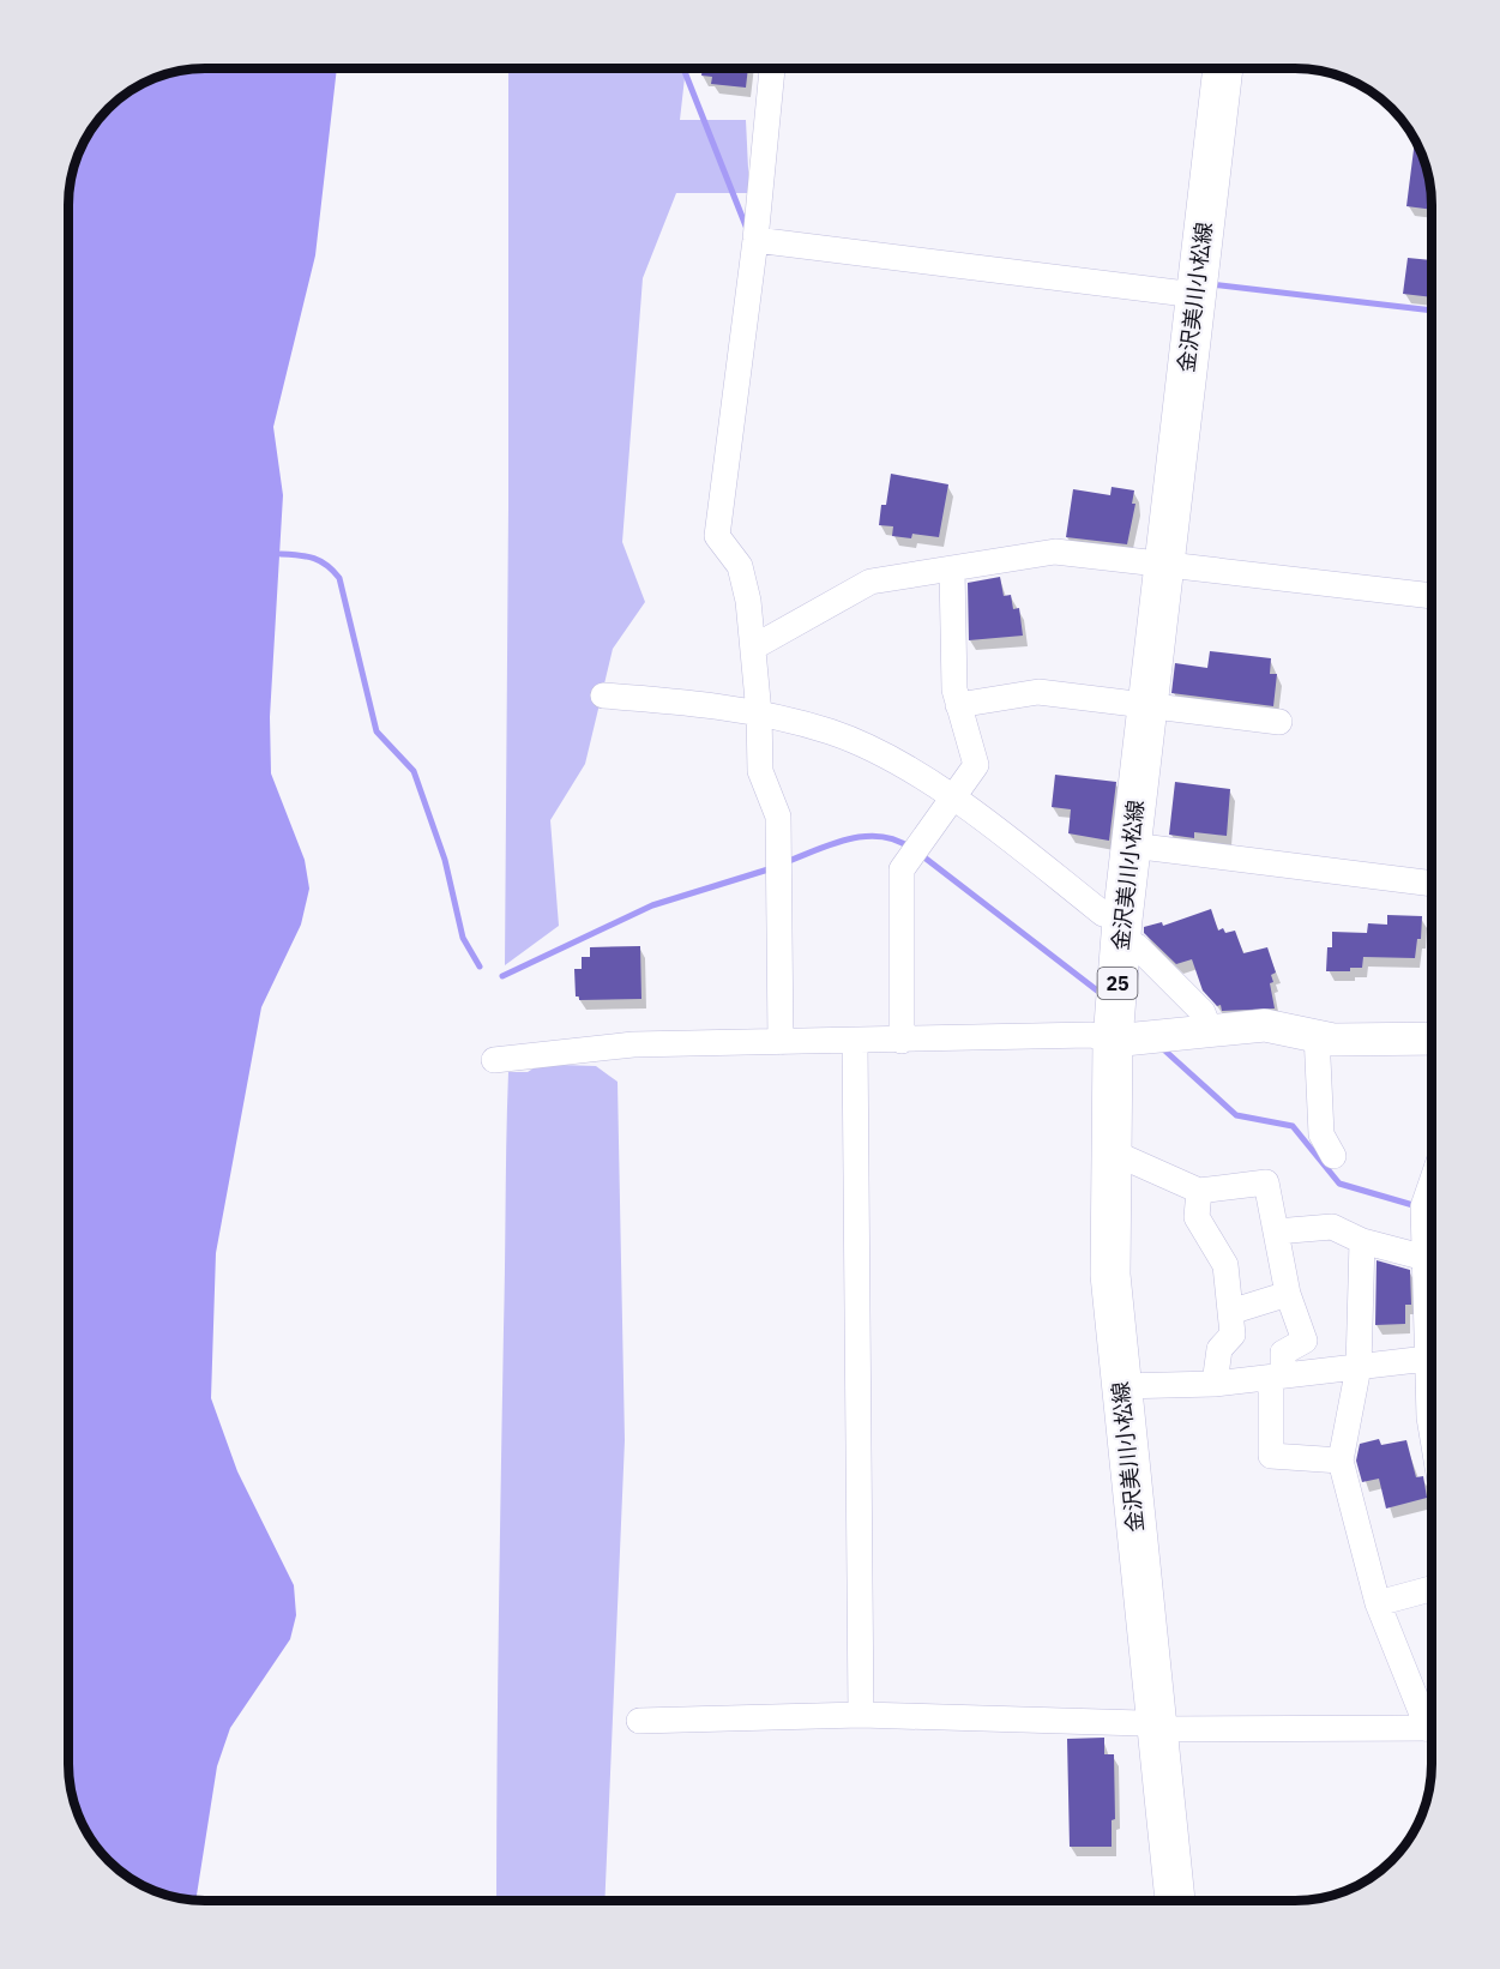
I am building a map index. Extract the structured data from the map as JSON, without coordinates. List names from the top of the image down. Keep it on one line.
{"streets":{"main road":["金沢美川小松線","25"]}}
